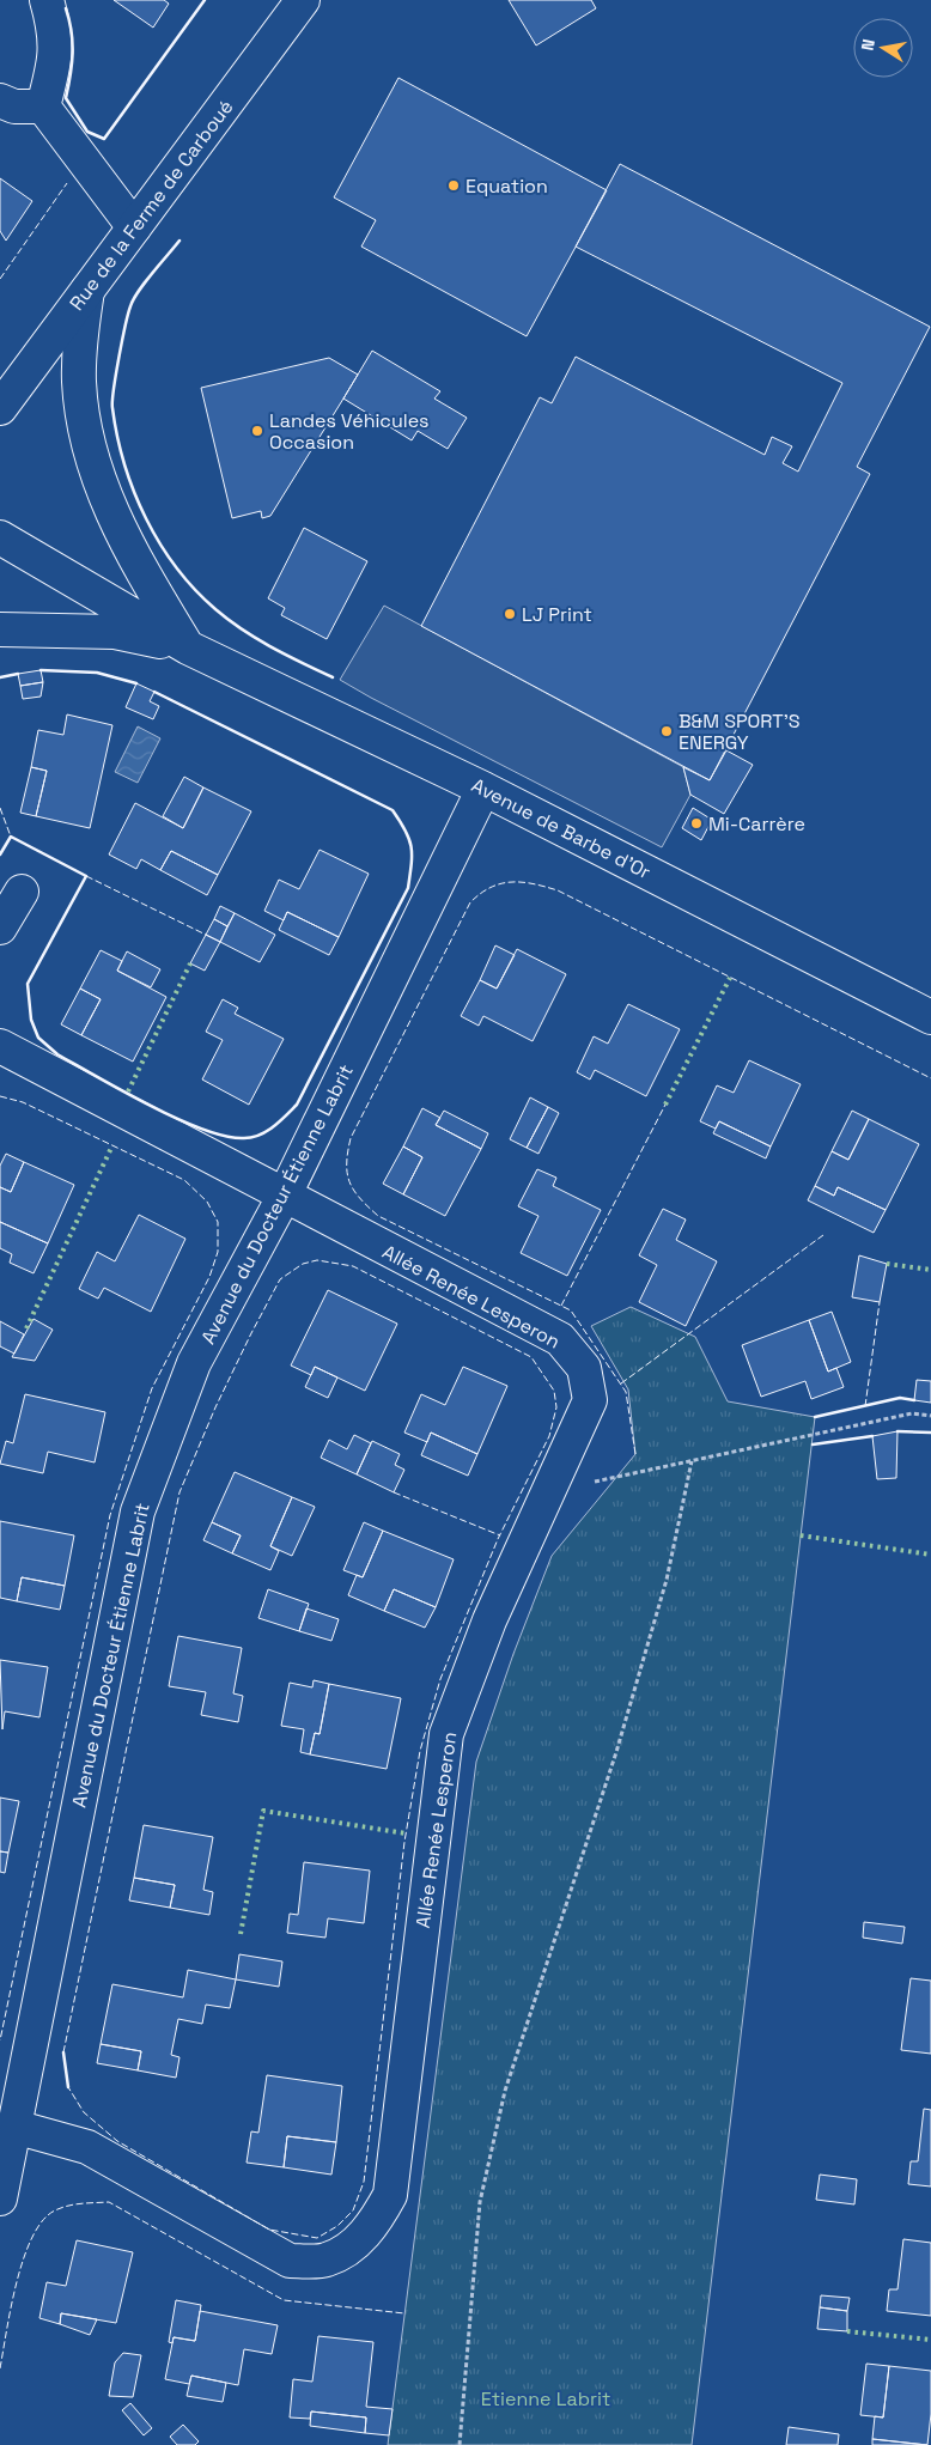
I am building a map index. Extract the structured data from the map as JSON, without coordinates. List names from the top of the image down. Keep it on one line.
{"streets":{"street":["Rue de la Ferme de Carboué","Avenue de Barbe d'Or","Avenue du Docteur Étienne Labrit","Allée Renée Lesperon"]},"crossings":[["Avenue de Barbe d'Or","Avenue du Docteur Étienne Labrit"],["Avenue du Docteur Étienne Labrit","Allée Renée Lesperon"]],"parks":["Etienne Labrit"],"places":["Equation","Landes Véhicules Occasion","LJ Print","B&M SPORT'S ENERGY","Mi-Carrère"],"north":"left"}
